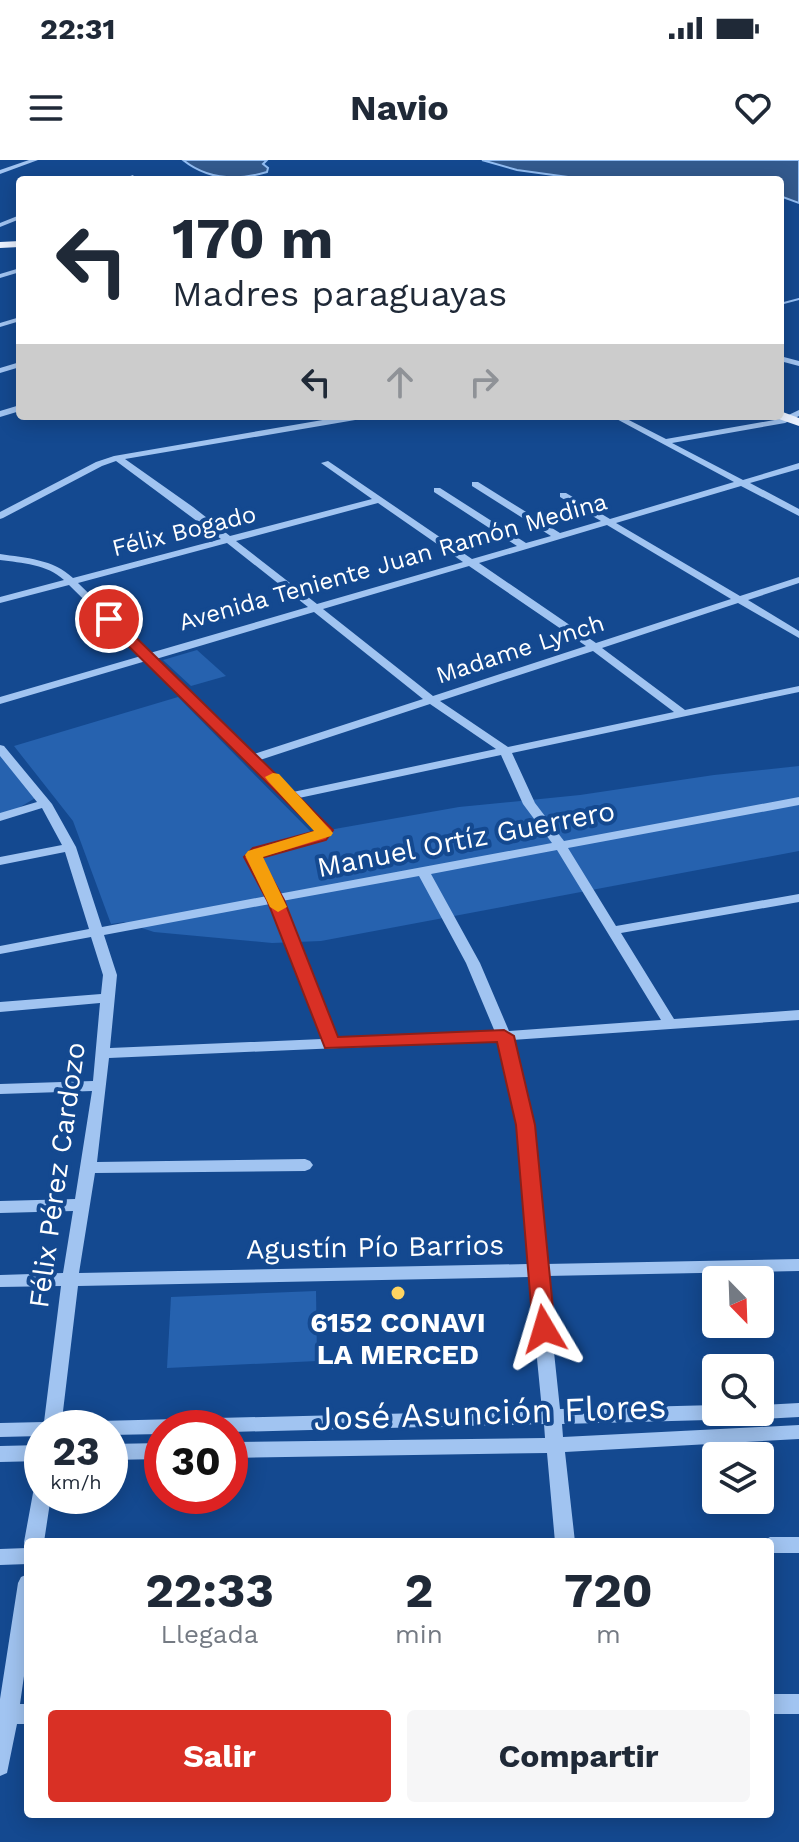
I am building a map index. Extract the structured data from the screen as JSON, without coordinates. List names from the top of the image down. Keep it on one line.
{"streets":{"street":["Félix Bogado","Avenida Teniente Juan Ramón Medina","Madame Lynch","Manuel Ortíz Guerrero","Félix Pérez Cardozo","Agustín Pío Barrios","José Asunción Flores"]},"crossings":[["Manuel Ortíz Guerrero","Félix Pérez Cardozo"],["Félix Pérez Cardozo","Agustín Pío Barrios"]],"places":["6152 CONAVI LA MERCED"],"north":"bottom right","page":{"status":"22:31","header":"Navio","turn":["170 m","Madres paraguayas"],"speed":"23 km/h","limit":"30","eta":["22:33","Llegada","2","min","720","m"],"buttons":["Salir","Compartir"]}}
